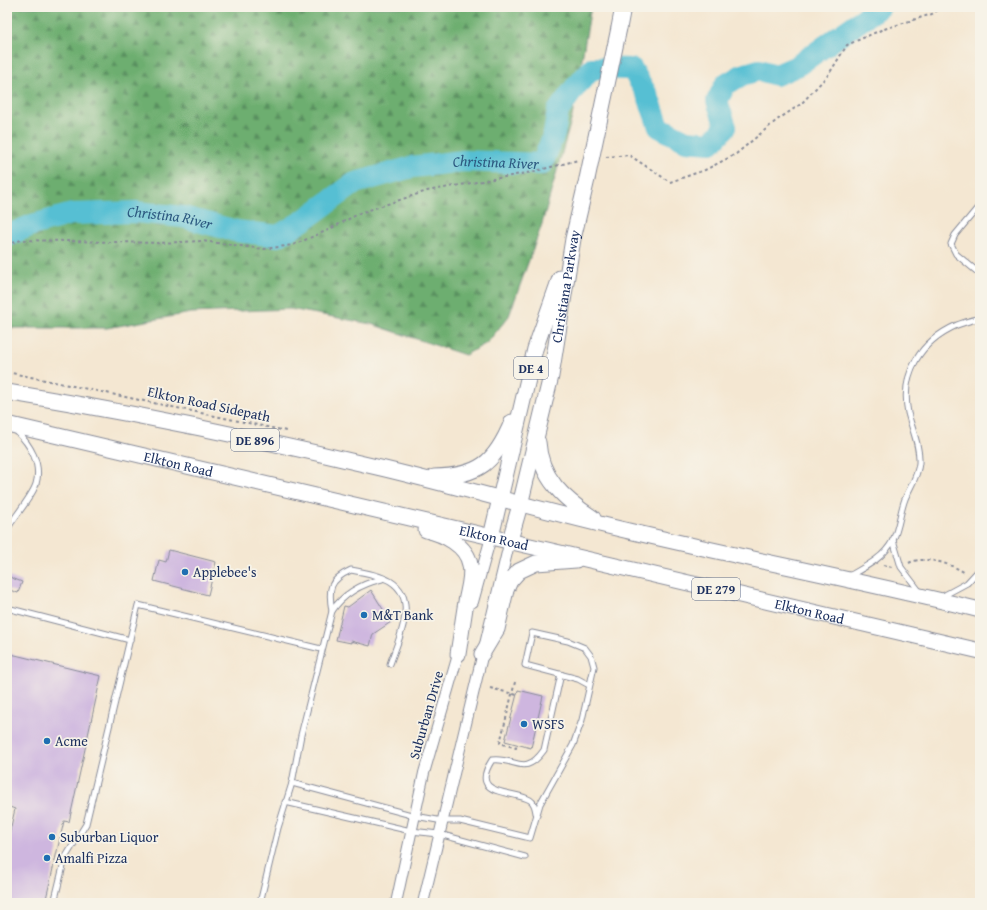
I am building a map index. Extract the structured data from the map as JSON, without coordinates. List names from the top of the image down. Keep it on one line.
{"streets":{"main road":["Christiana Parkway","DE 4","DE 896","Elkton Road","DE 279"],"street":["Suburban Drive"],"path":["Elkton Road Sidepath"]},"crossings":[["Christiana Parkway","DE 4"],["Christiana Parkway","DE 896"],["Christiana Parkway","Elkton Road"],["Christiana Parkway","Suburban Drive"],["Elkton Road","Suburban Drive"]],"water":["Christina River"],"places":["Applebee's","M&T Bank","WSFS","Acme","Suburban Liquor","Amalfi Pizza"]}
